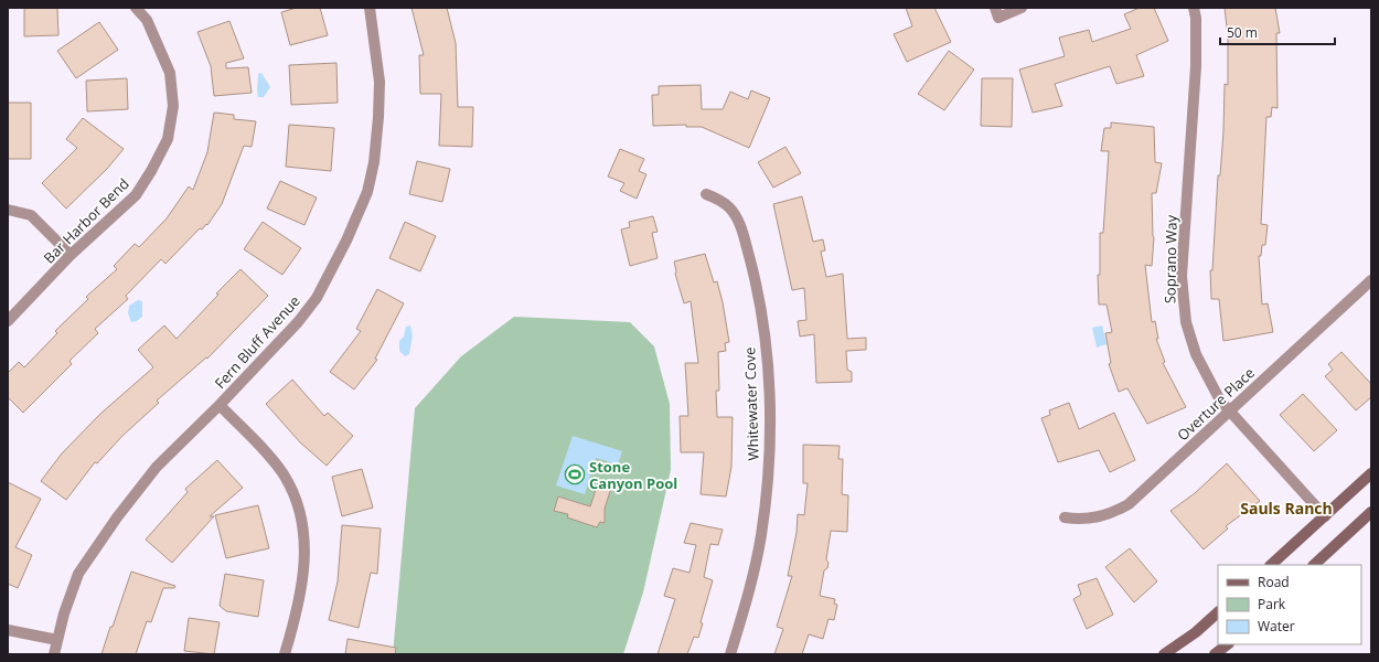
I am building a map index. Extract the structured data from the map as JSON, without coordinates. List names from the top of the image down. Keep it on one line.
{"streets":{"street":["Bar Harbor Bend","Soprano Way","Fern Bluff Avenue","Whitewater Cove","Overture Place"]},"crossings":[["Soprano Way","Overture Place"]],"districts":["Sauls Ranch"],"places":{"sports":["Stone Canyon Pool"]},"legend":["Road","Park","Water"],"scale_bar":"50 m"}
